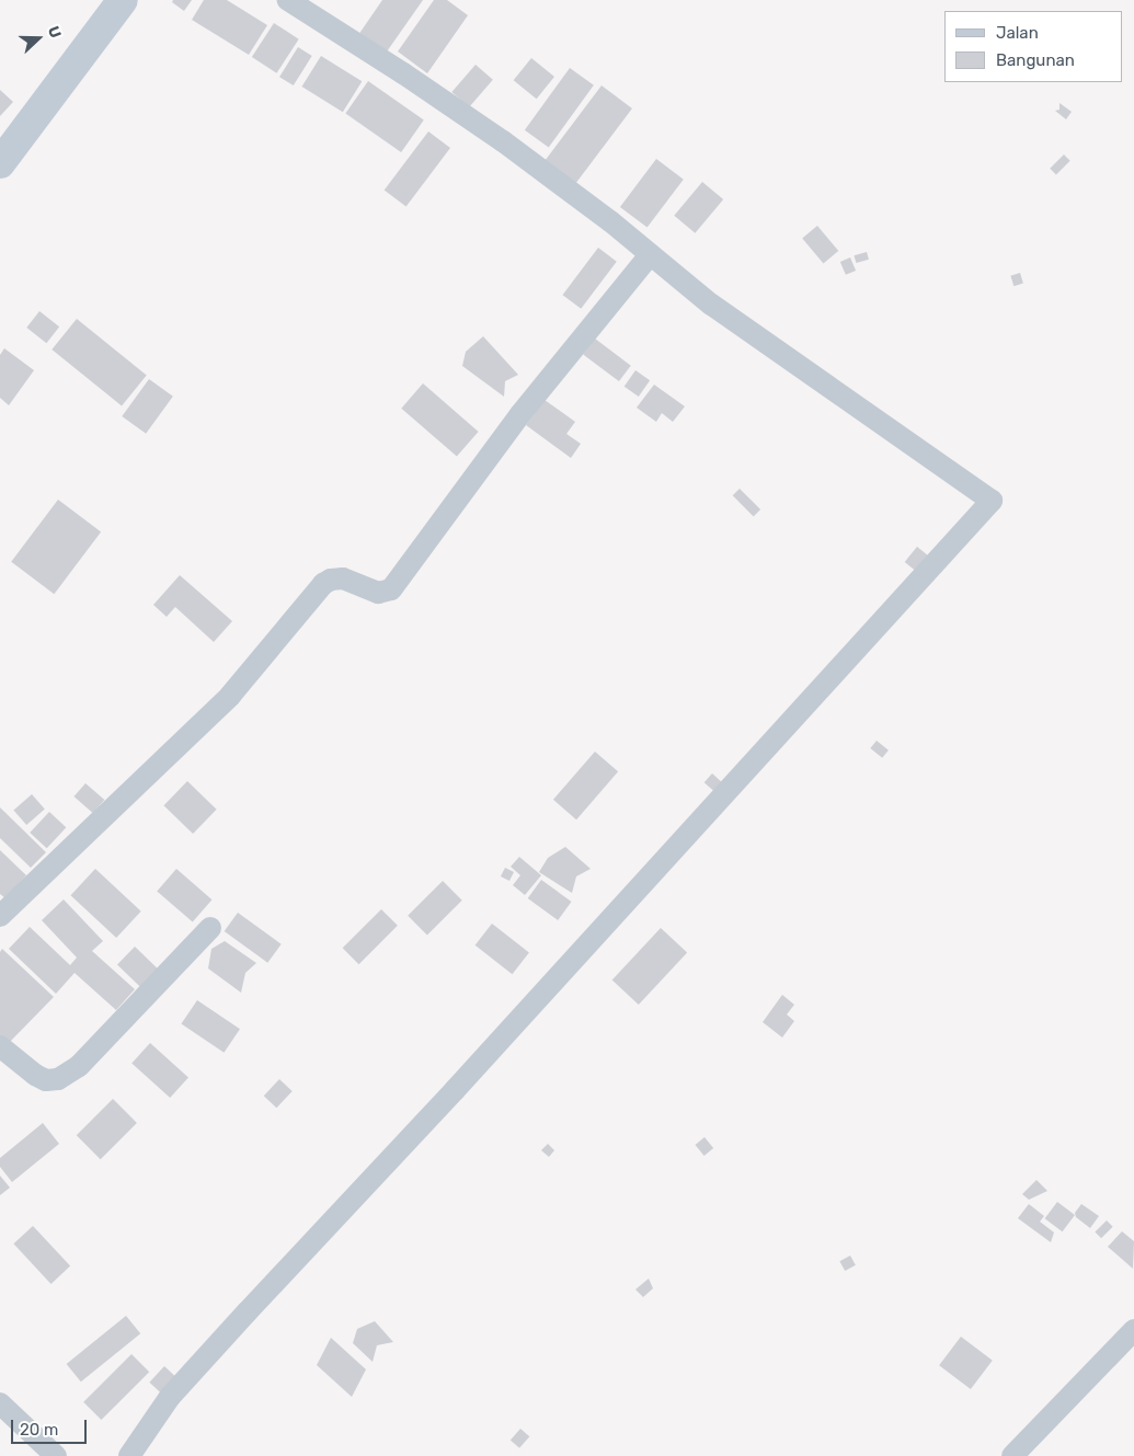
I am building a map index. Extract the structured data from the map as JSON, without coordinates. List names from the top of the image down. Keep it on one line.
{"legend":["Jalan","Bangunan"],"scale_bar":"20 m","north":"right"}
